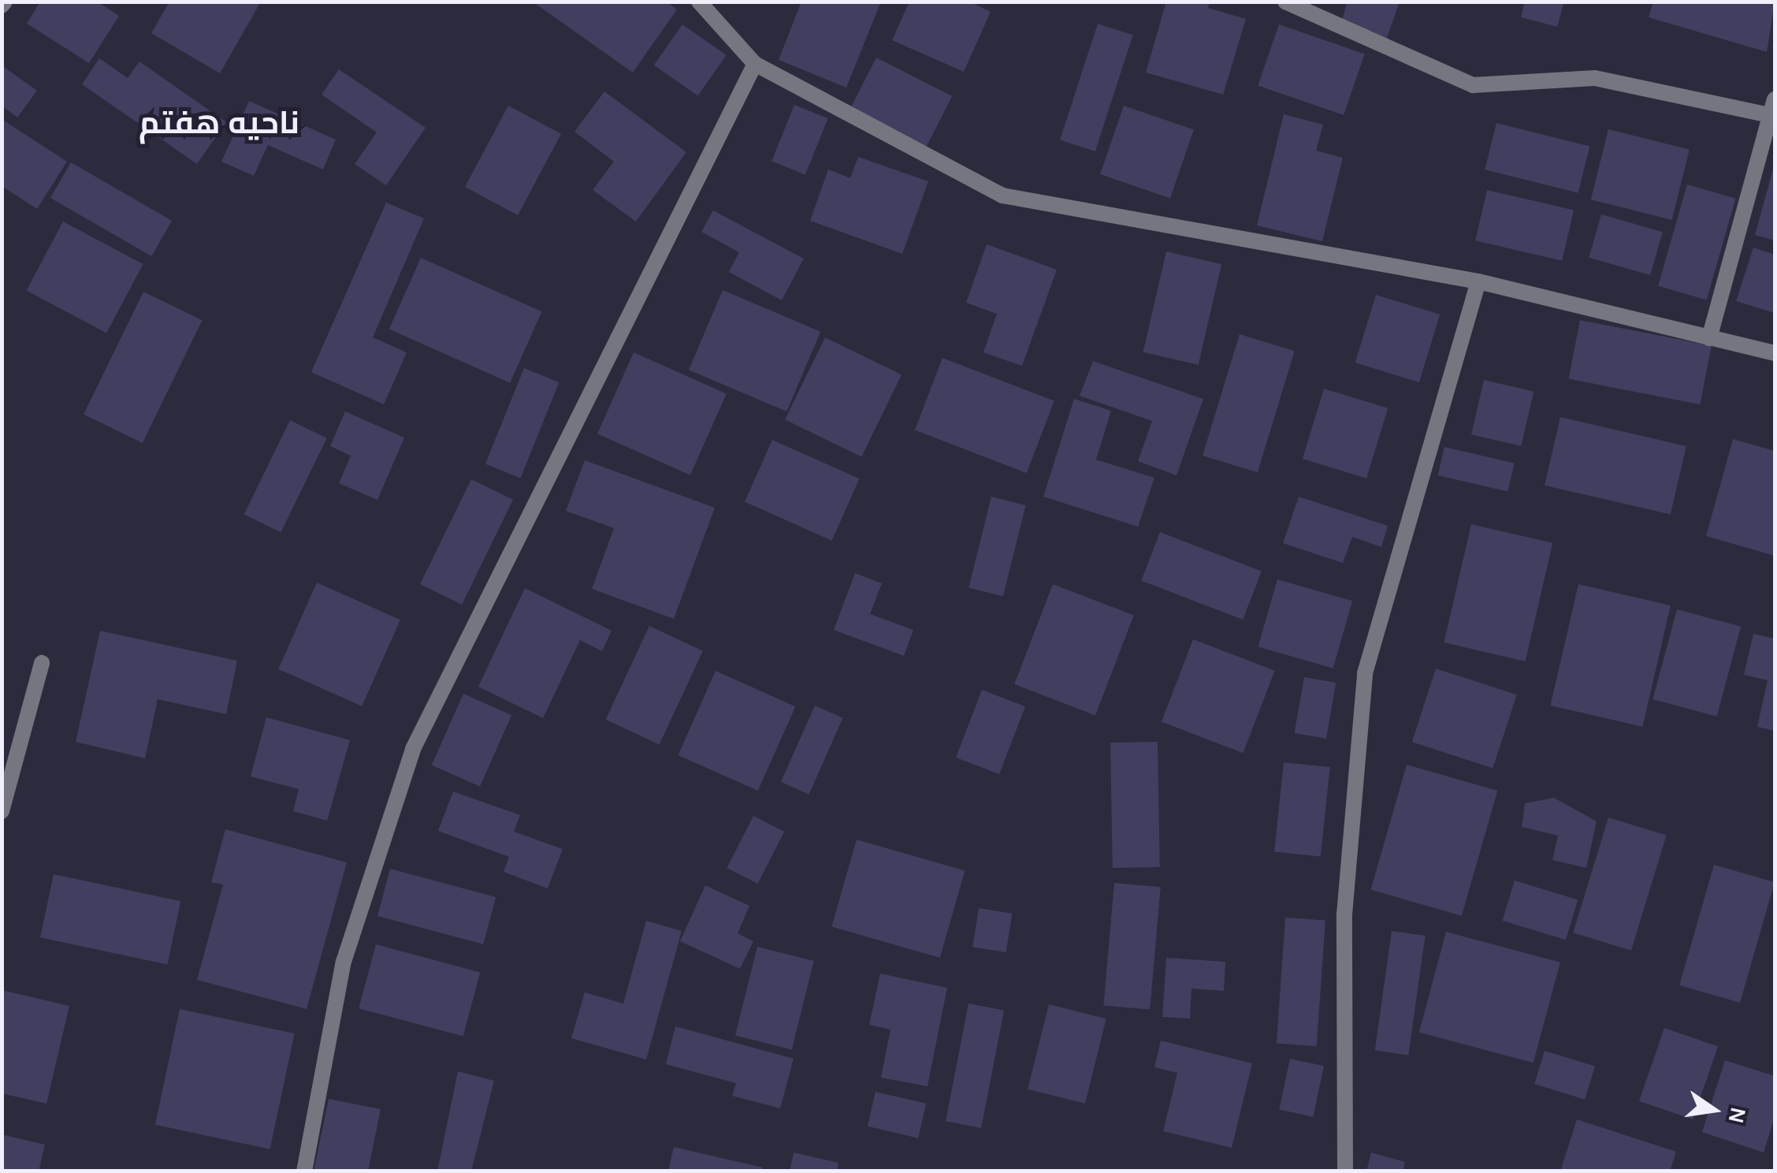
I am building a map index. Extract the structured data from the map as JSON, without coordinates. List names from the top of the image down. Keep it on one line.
{"districts":["ناحیه هفتم"],"north":"right"}
